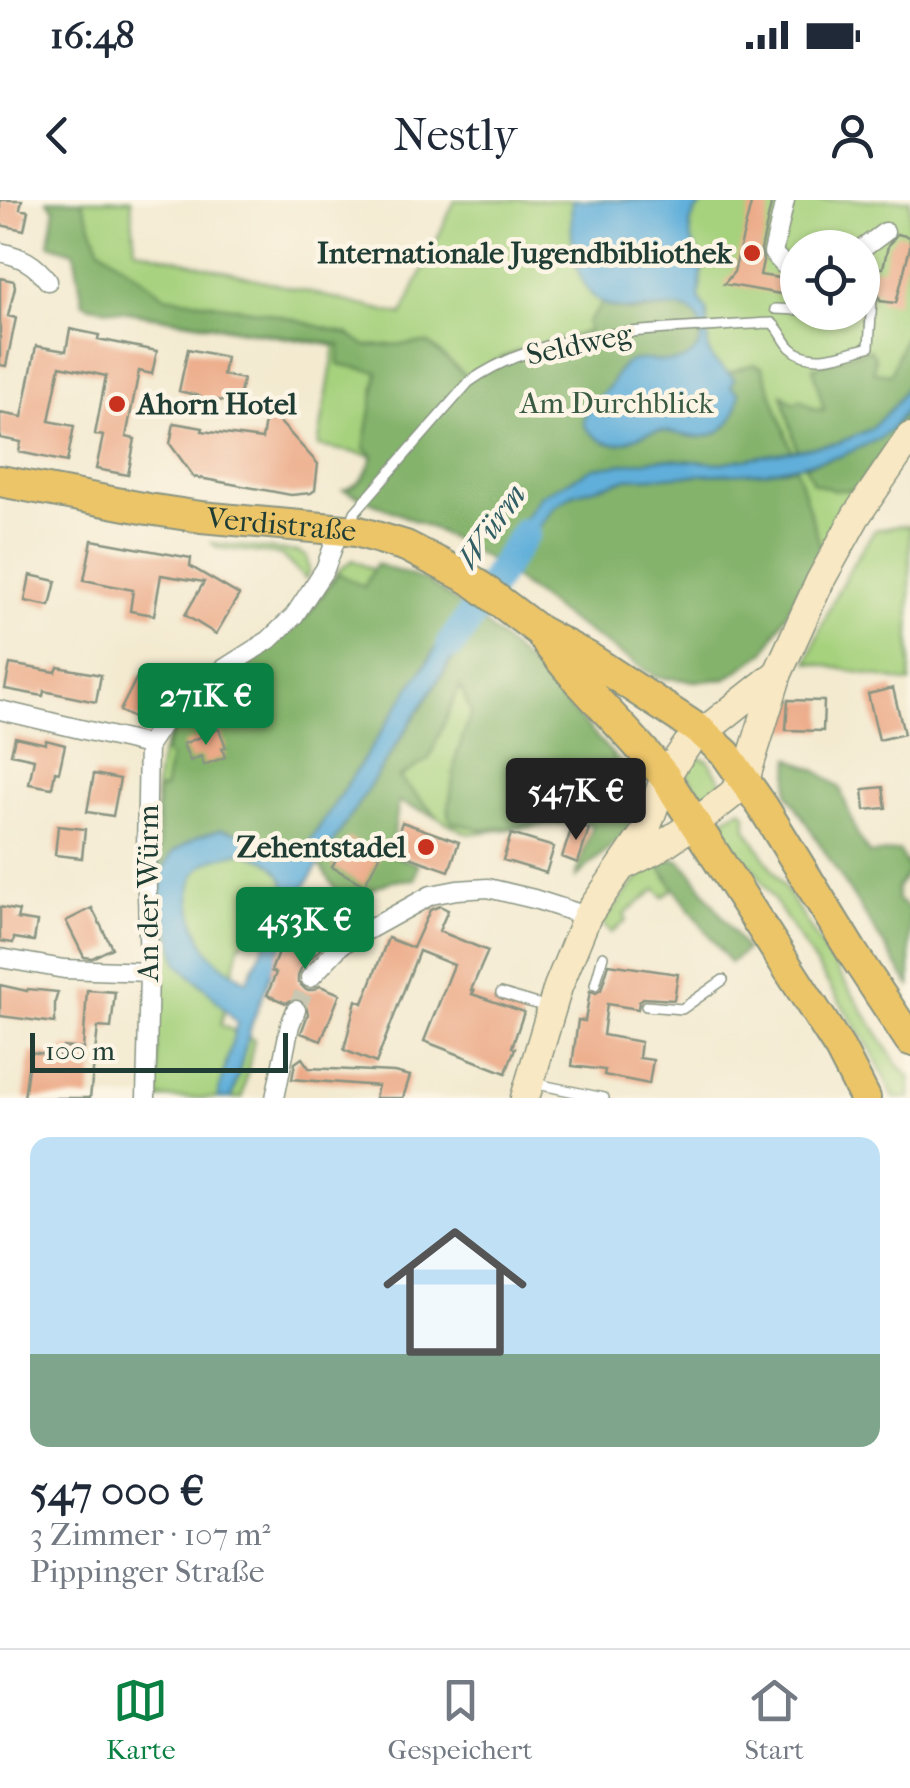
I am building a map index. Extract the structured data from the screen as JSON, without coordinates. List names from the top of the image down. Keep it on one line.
{"streets":{"main road":["Verdistraße"],"street":["An der Würm"],"lane":["Seldweg"]},"crossings":[["Seldweg","Verdistraße"]],"water":["Würm"],"parks":["Am Durchblick"],"places":["Internationale Jugendbibliothek","Ahorn Hotel","Zehentstadel"],"scale_bar":"100 m","page":{"status":"16:48","header":"Nestly","price":["271K €","547K €","453K €"],"scale":"100 m","list":[{"name":"547 000 €","note":"3 Zimmer · 107 m² · Pippinger Straße"}],"tabs":["Karte","Gespeichert","Start"]}}
